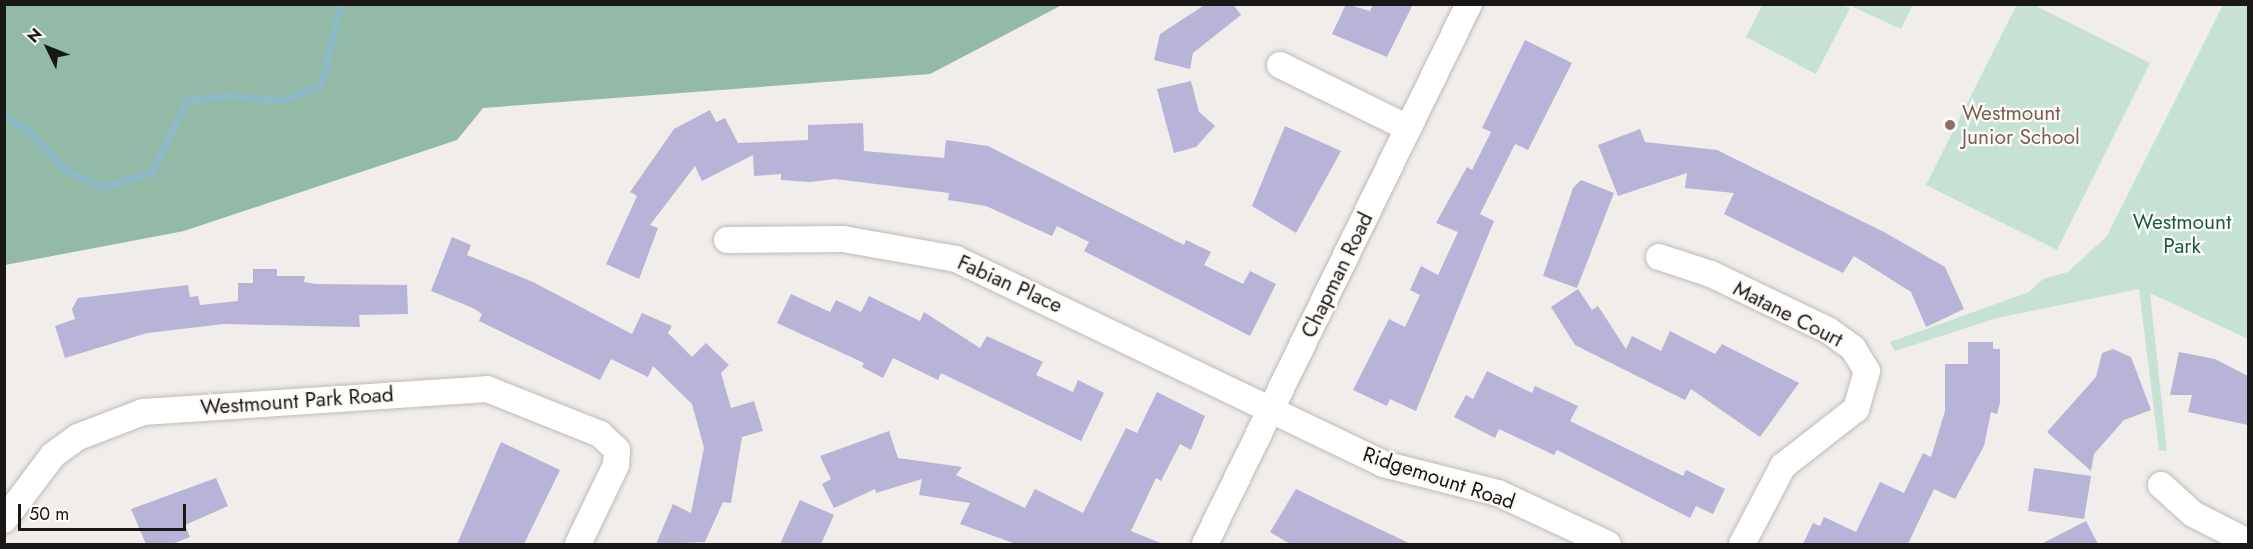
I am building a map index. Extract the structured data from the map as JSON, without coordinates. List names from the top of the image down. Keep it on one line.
{"streets":{"street":["Chapman Road","Fabian Place","Matane Court","Westmount Park Road","Ridgemount Road"]},"crossings":[["Chapman Road","Fabian Place"],["Chapman Road","Ridgemount Road"],["Fabian Place","Ridgemount Road"]],"parks":["Westmount Park"],"places":["Westmount Junior School"],"scale_bar":"50 m","north":"top left"}
